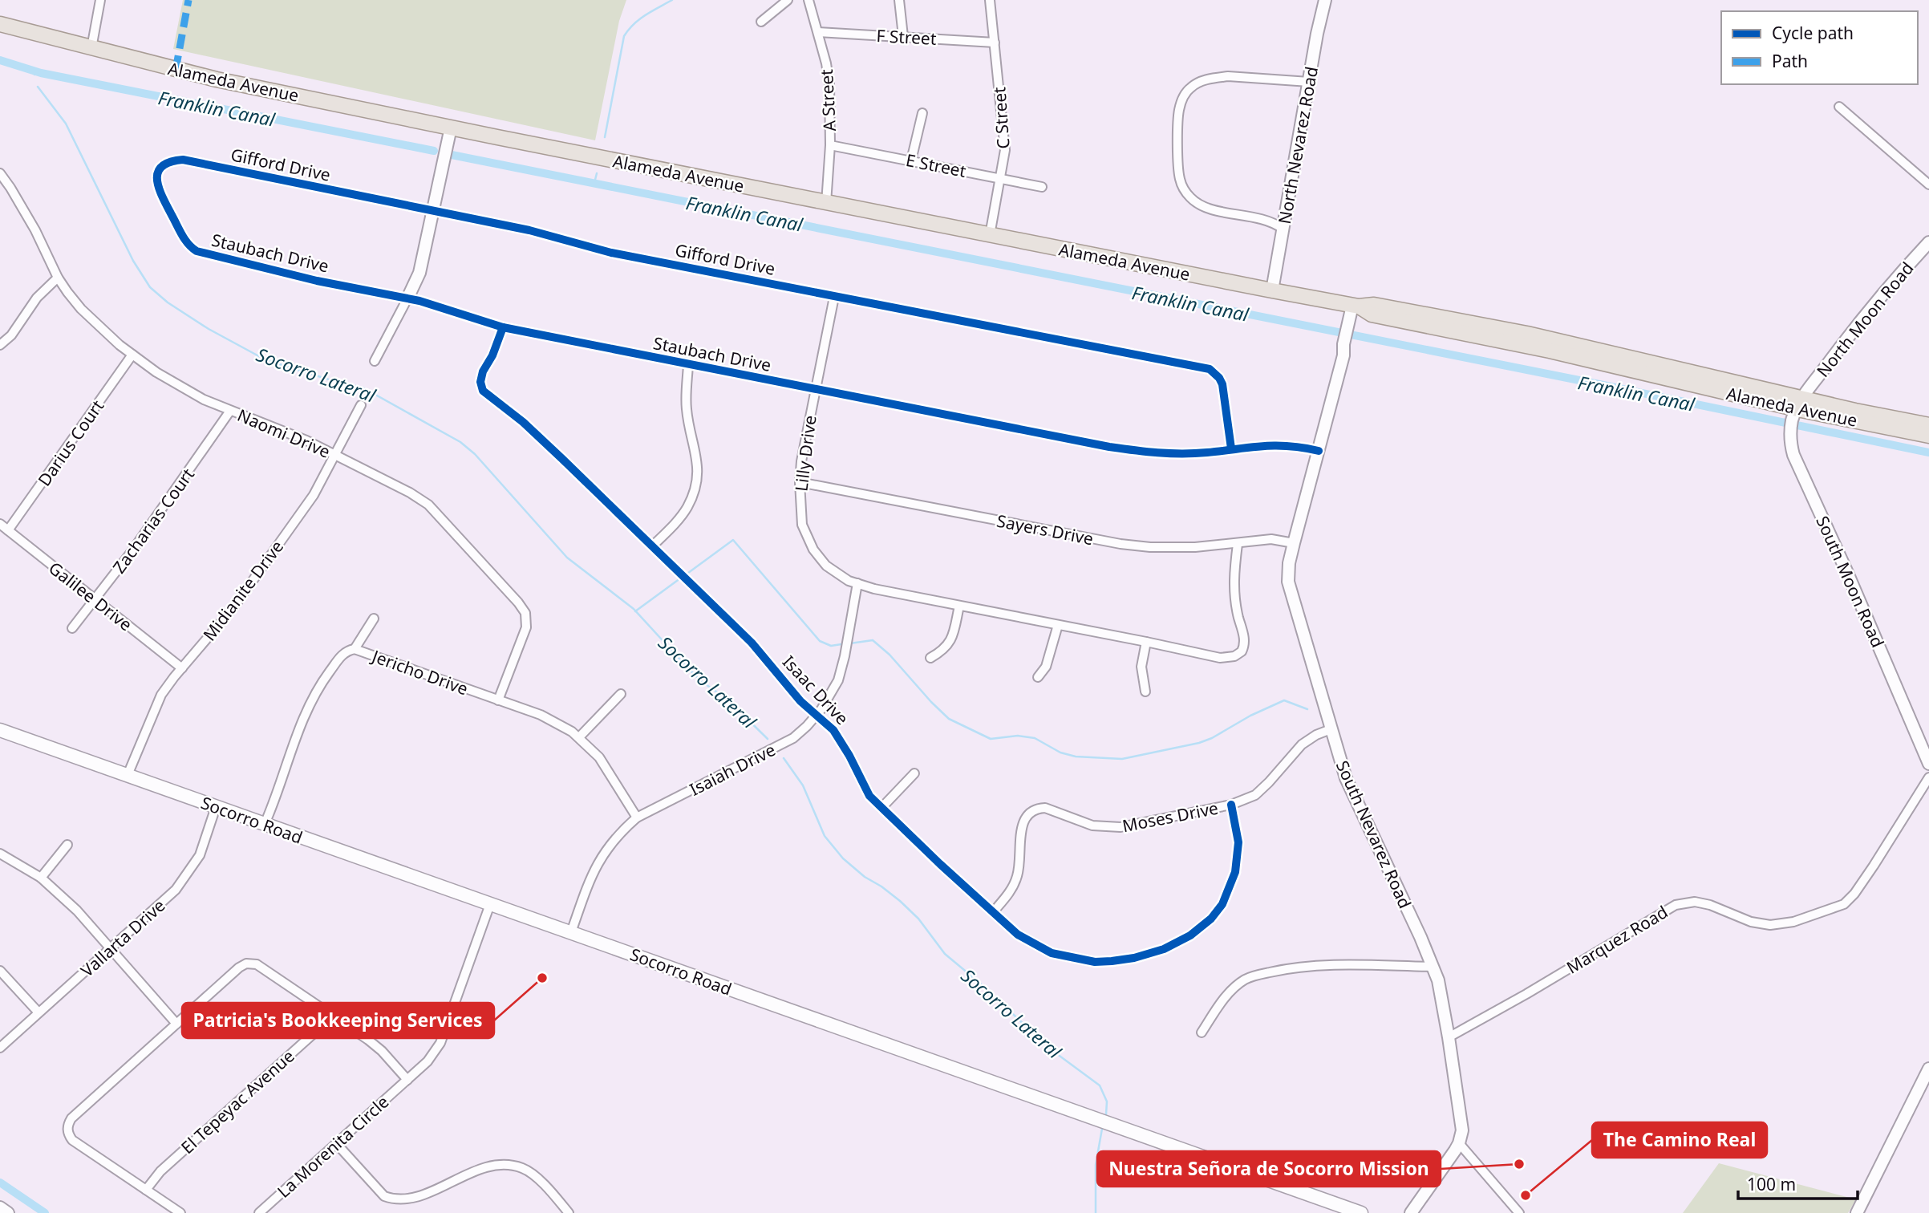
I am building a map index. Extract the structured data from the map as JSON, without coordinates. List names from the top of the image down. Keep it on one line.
{"streets":{"main road":["Alameda Avenue","Socorro Road"],"street":["F Street","A Street","C Street","North Nevarez Road","Gifford Drive","E Street","Staubach Drive","North Moon Road","Naomi Drive","Darius Court","Lilly Drive","Zacharias Court","Sayers Drive","South Moon Road","Midianite Drive","Galilee Drive","Jericho Drive","Isaac Drive","Isaiah Drive","Moses Drive","South Nevarez Road","Vallarta Drive","Marquez Road","El Tepeyac Avenue","La Morenita Circle"]},"crossings":[["F Street","A Street"],["F Street","C Street"],["Alameda Avenue","A Street"],["Alameda Avenue","C Street"],["Alameda Avenue","North Nevarez Road"],["Alameda Avenue","North Moon Road"],["Alameda Avenue","South Moon Road"],["Alameda Avenue","South Nevarez Road"],["A Street","E Street"],["C Street","E Street"],["Gifford Drive","Staubach Drive"],["Gifford Drive","Lilly Drive"],["Staubach Drive","Lilly Drive"],["Staubach Drive","Isaac Drive"],["Staubach Drive","South Nevarez Road"],["North Moon Road","South Moon Road"],["Naomi Drive","Darius Court"],["Naomi Drive","Zacharias Court"],["Naomi Drive","Midianite Drive"],["Naomi Drive","Jericho Drive"],["Darius Court","Galilee Drive"],["Lilly Drive","Sayers Drive"],["Lilly Drive","Isaiah Drive"],["Zacharias Court","Galilee Drive"],["Sayers Drive","South Nevarez Road"],["Midianite Drive","Galilee Drive"],["Midianite Drive","Socorro Road"],["Jericho Drive","Isaiah Drive"],["Jericho Drive","Socorro Road"],["Isaac Drive","Isaiah Drive"],["Isaac Drive","Moses Drive"],["Isaiah Drive","Socorro Road"],["Moses Drive","South Nevarez Road"],["Socorro Road","Vallarta Drive"],["Socorro Road","La Morenita Circle"],["South Nevarez Road","Marquez Road"]],"water":["Franklin Canal","Socorro Lateral"],"places":["Patricia's Bookkeeping Services","Nuestra Señora de Socorro Mission","The Camino Real"],"legend":["Cycle path","Path"],"scale_bar":"100 m"}
